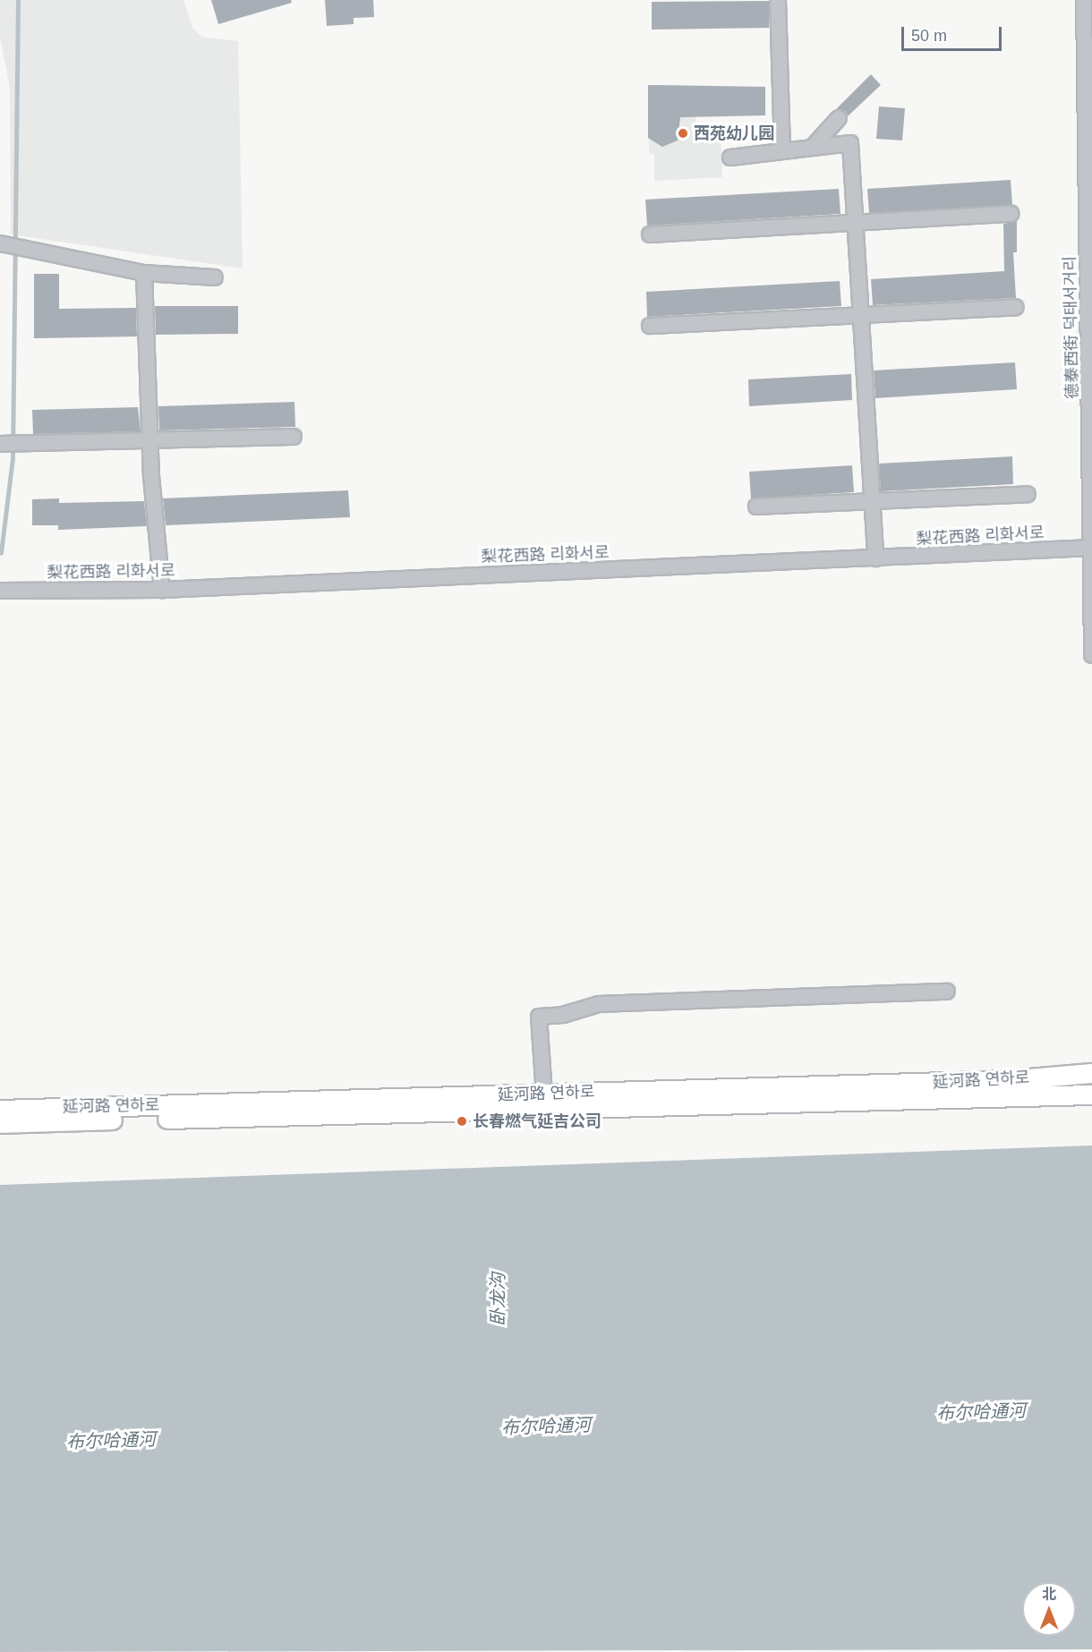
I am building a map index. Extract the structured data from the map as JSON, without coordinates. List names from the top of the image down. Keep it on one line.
{"streets":{"main road":["延河路 연하로"],"street":["德泰西街 덕태서거리","梨花西路 리화서로"]},"crossings":[["德泰西街 덕태서거리","梨花西路 리화서로"]],"water":["卧龙沟","布尔哈通河"],"places":["西苑幼儿园","长春燃气延吉公司"],"scale_bar":"50 m","north":"top"}
